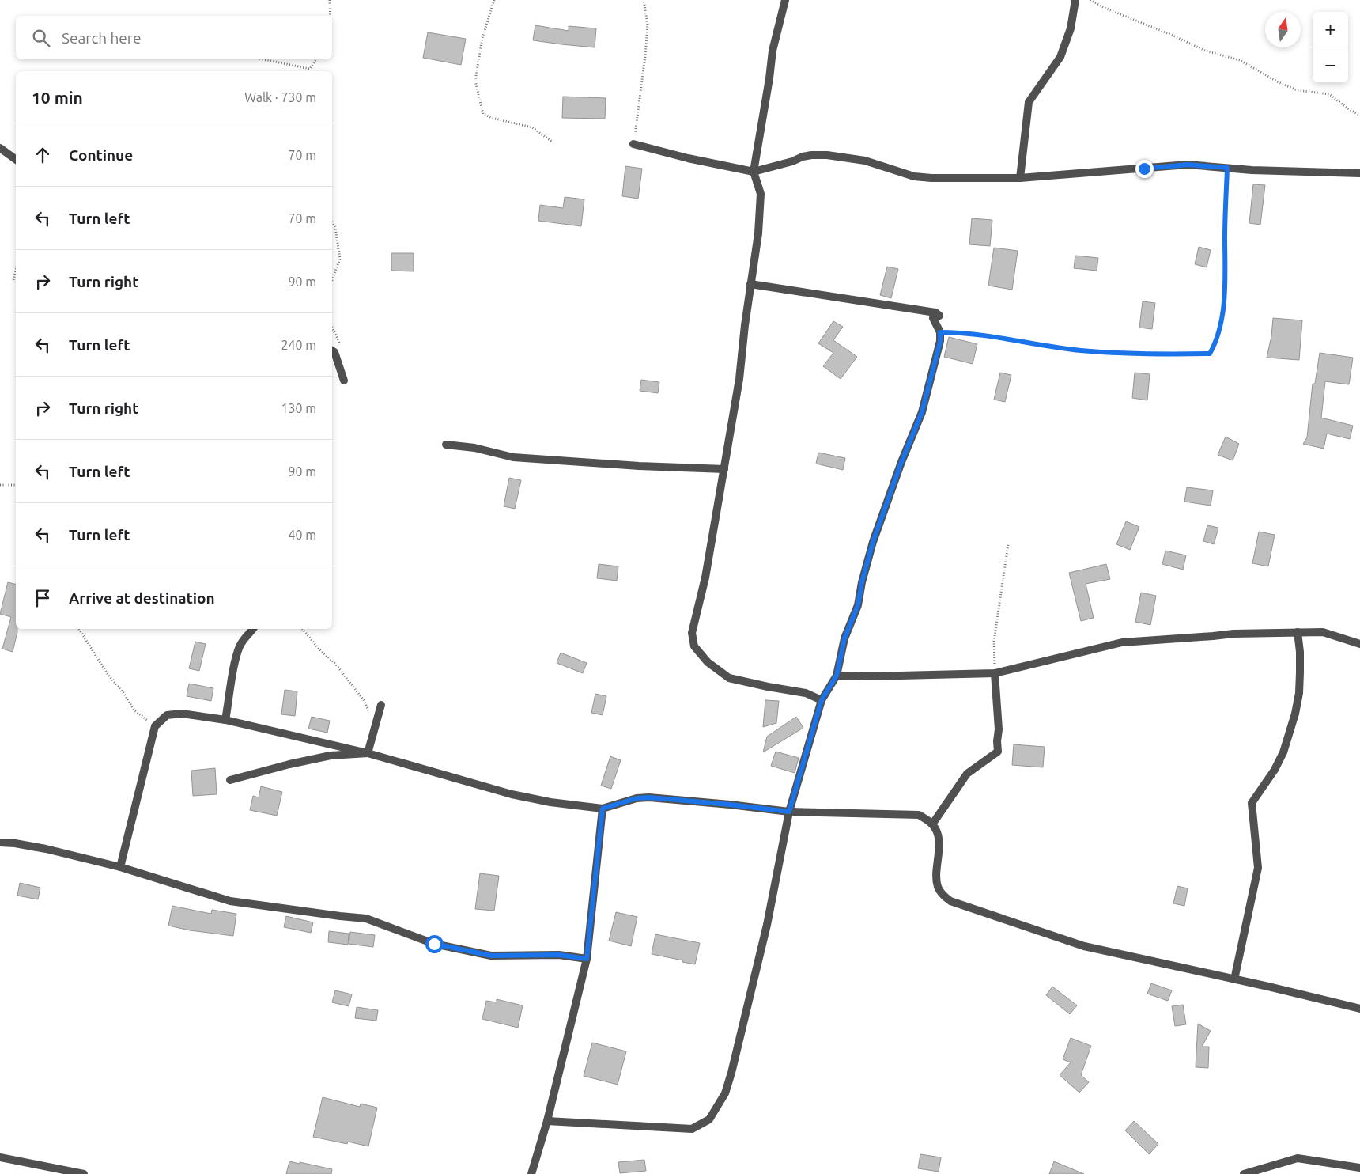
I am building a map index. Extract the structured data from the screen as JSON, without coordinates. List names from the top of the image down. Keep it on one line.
{"north":"top","page":{"map_buttons":["+","−"],"search":"Search here","heading":["10 min","Walk · 730 m"],"list":[["Continue","70 m"],["Turn left","70 m"],["Turn right","90 m"],["Turn left","240 m"],["Turn right","130 m"],["Turn left","90 m"],["Turn left","40 m"],"Arrive at destination"]}}
